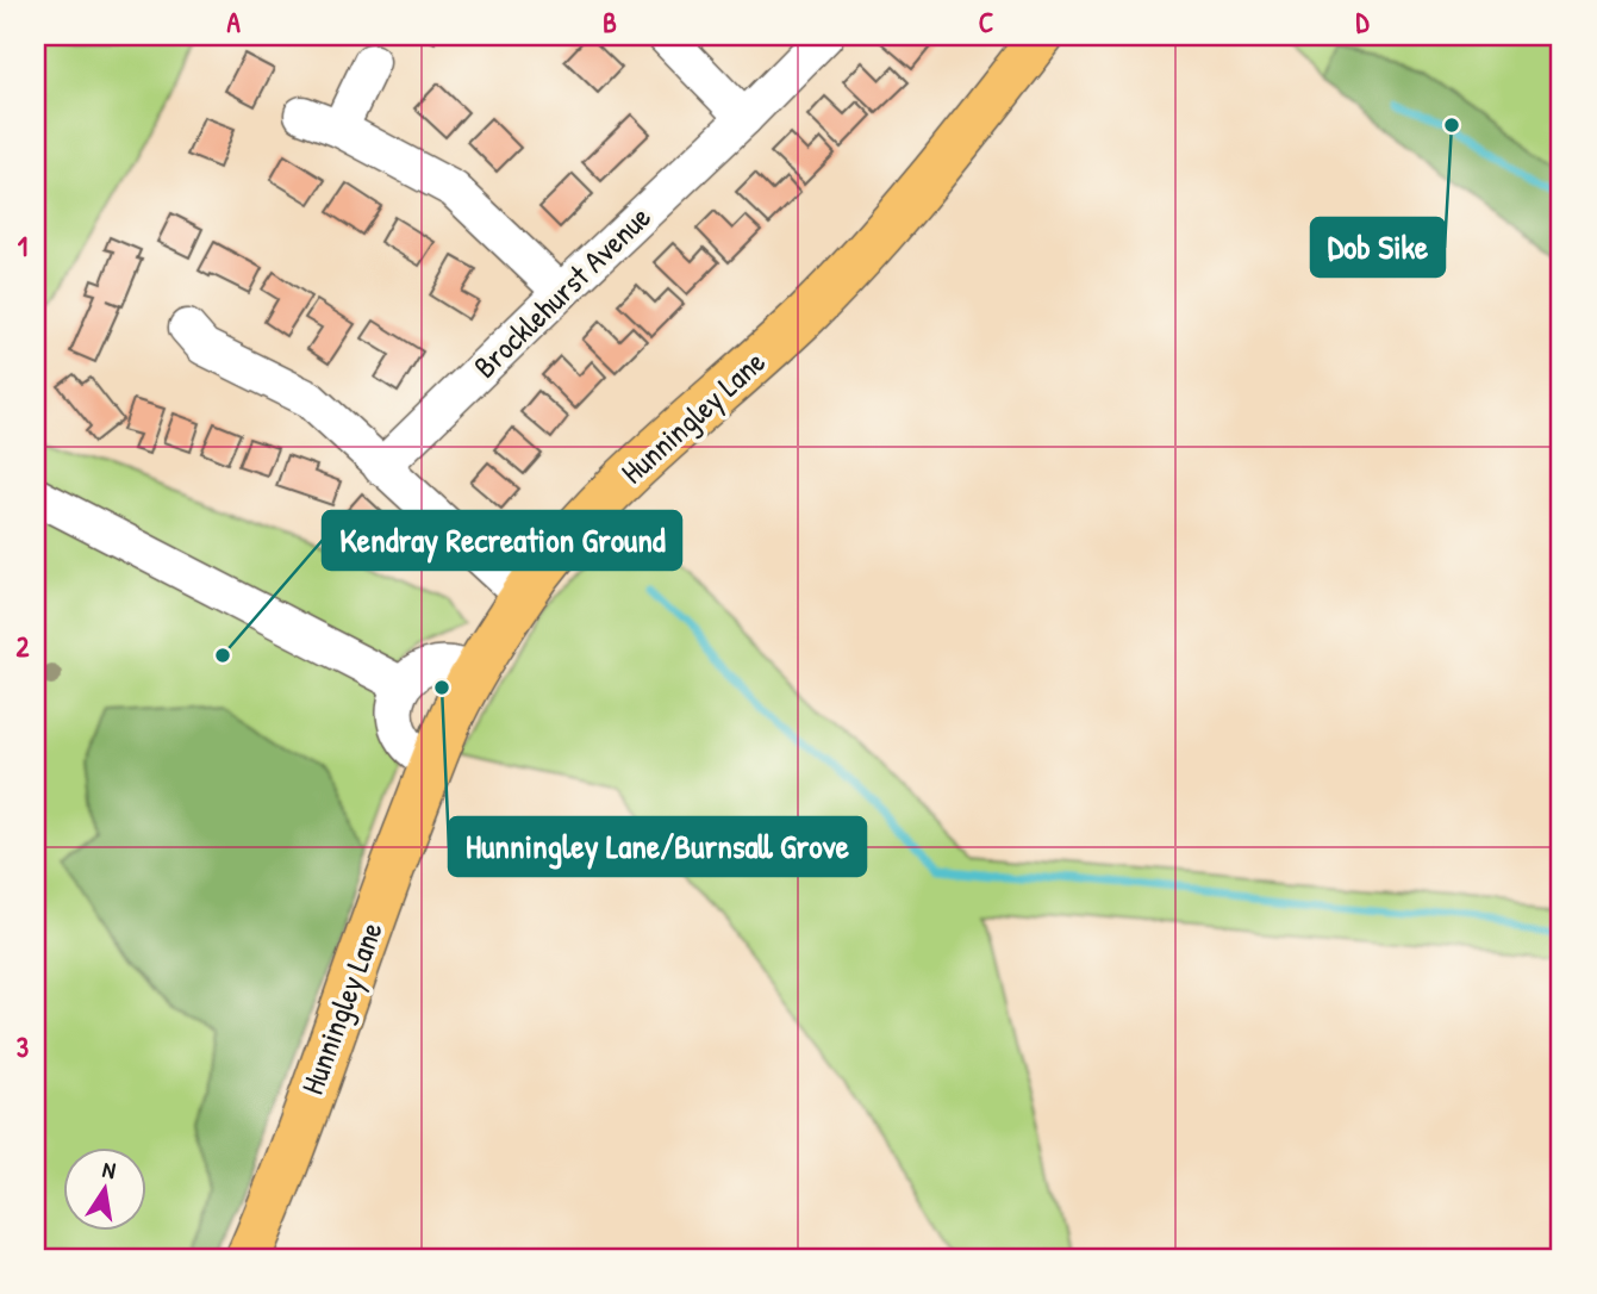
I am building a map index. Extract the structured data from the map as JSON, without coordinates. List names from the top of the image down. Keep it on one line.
{"streets":{"main road":["Hunningley Lane"],"street":["Brocklehurst Avenue"]},"places":["Dob Sike","Kendray Recreation Ground","Hunningley Lane/Burnsall Grove"],"north":"top","grid":{"columns":["A","B","C","D"],"rows":["1","2","3"]}}
